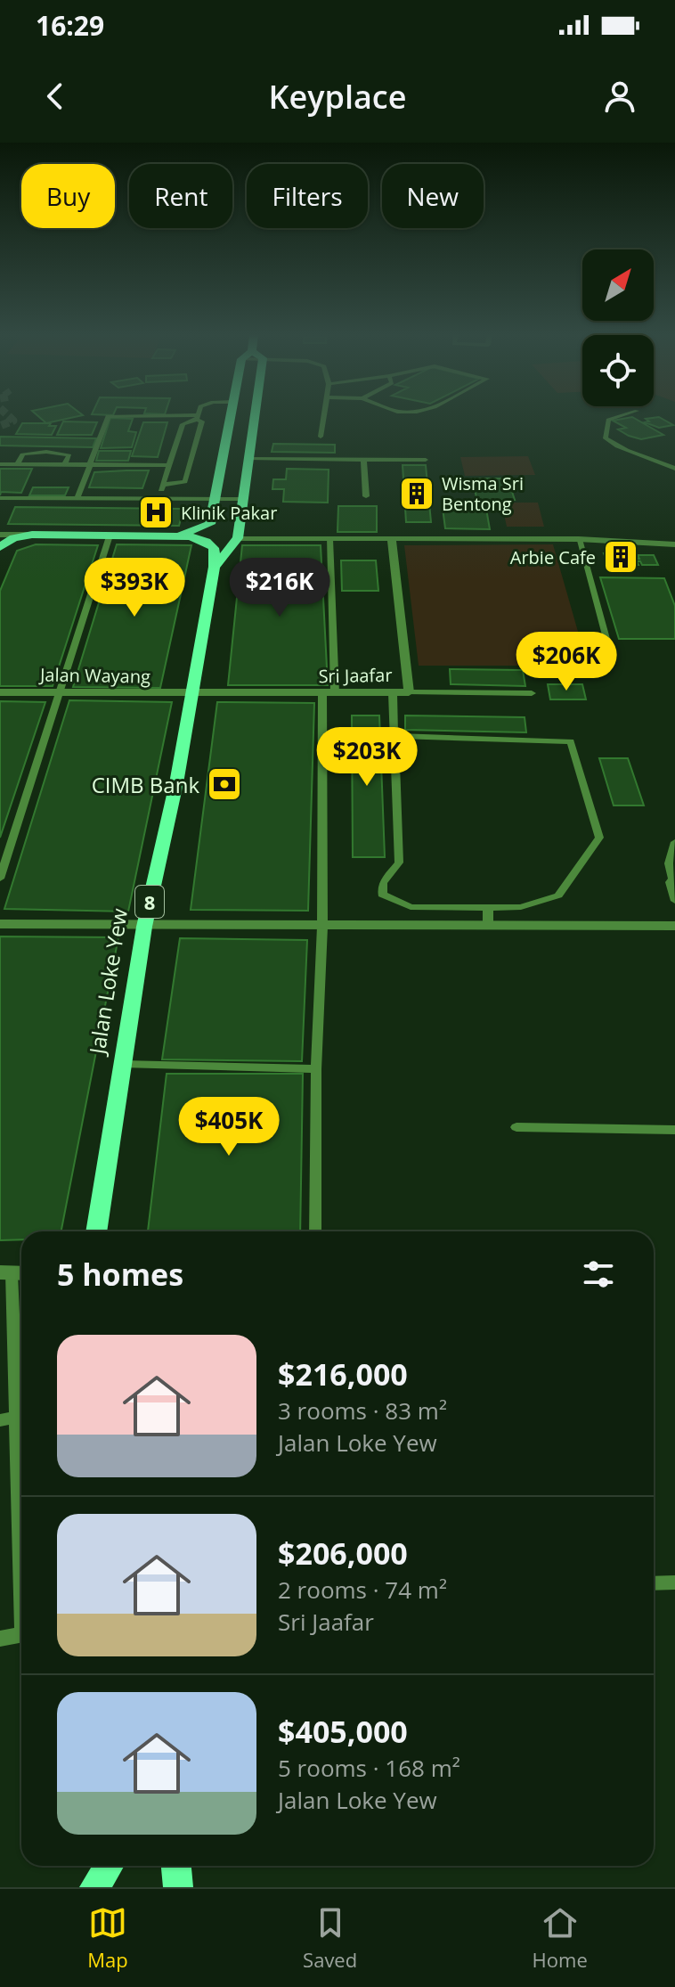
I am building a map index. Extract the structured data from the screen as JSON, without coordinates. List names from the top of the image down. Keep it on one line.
{"streets":{"main road":["8","Jalan Loke Yew"],"street":["Jalan Wayang","Sri Jaafar"]},"crossings":[["Jalan Wayang","Sri Jaafar"],["Jalan Wayang","Jalan Loke Yew"],["Sri Jaafar","Jalan Loke Yew"],["8","Jalan Loke Yew"]],"places":{"building":["Wisma Sri Bentong","Arbie Cafe"],"hospital":["Klinik Pakar"],"bank":["CIMB Bank"]},"north":"top right","page":{"status":"16:29","header":"Keyplace","chip":["Buy","Rent","Filters","New"],"price":["$393K","$216K","$206K","$203K","$405K"],"heading":"5 homes","list":[{"name":"$216,000","note":"3 rooms · 83 m² · Jalan Loke Yew"},{"name":"$206,000","note":"2 rooms · 74 m² · Sri Jaafar"},{"name":"$405,000","note":"5 rooms · 168 m² · Jalan Loke Yew"}],"tabs":["Map","Saved","Home"]}}
